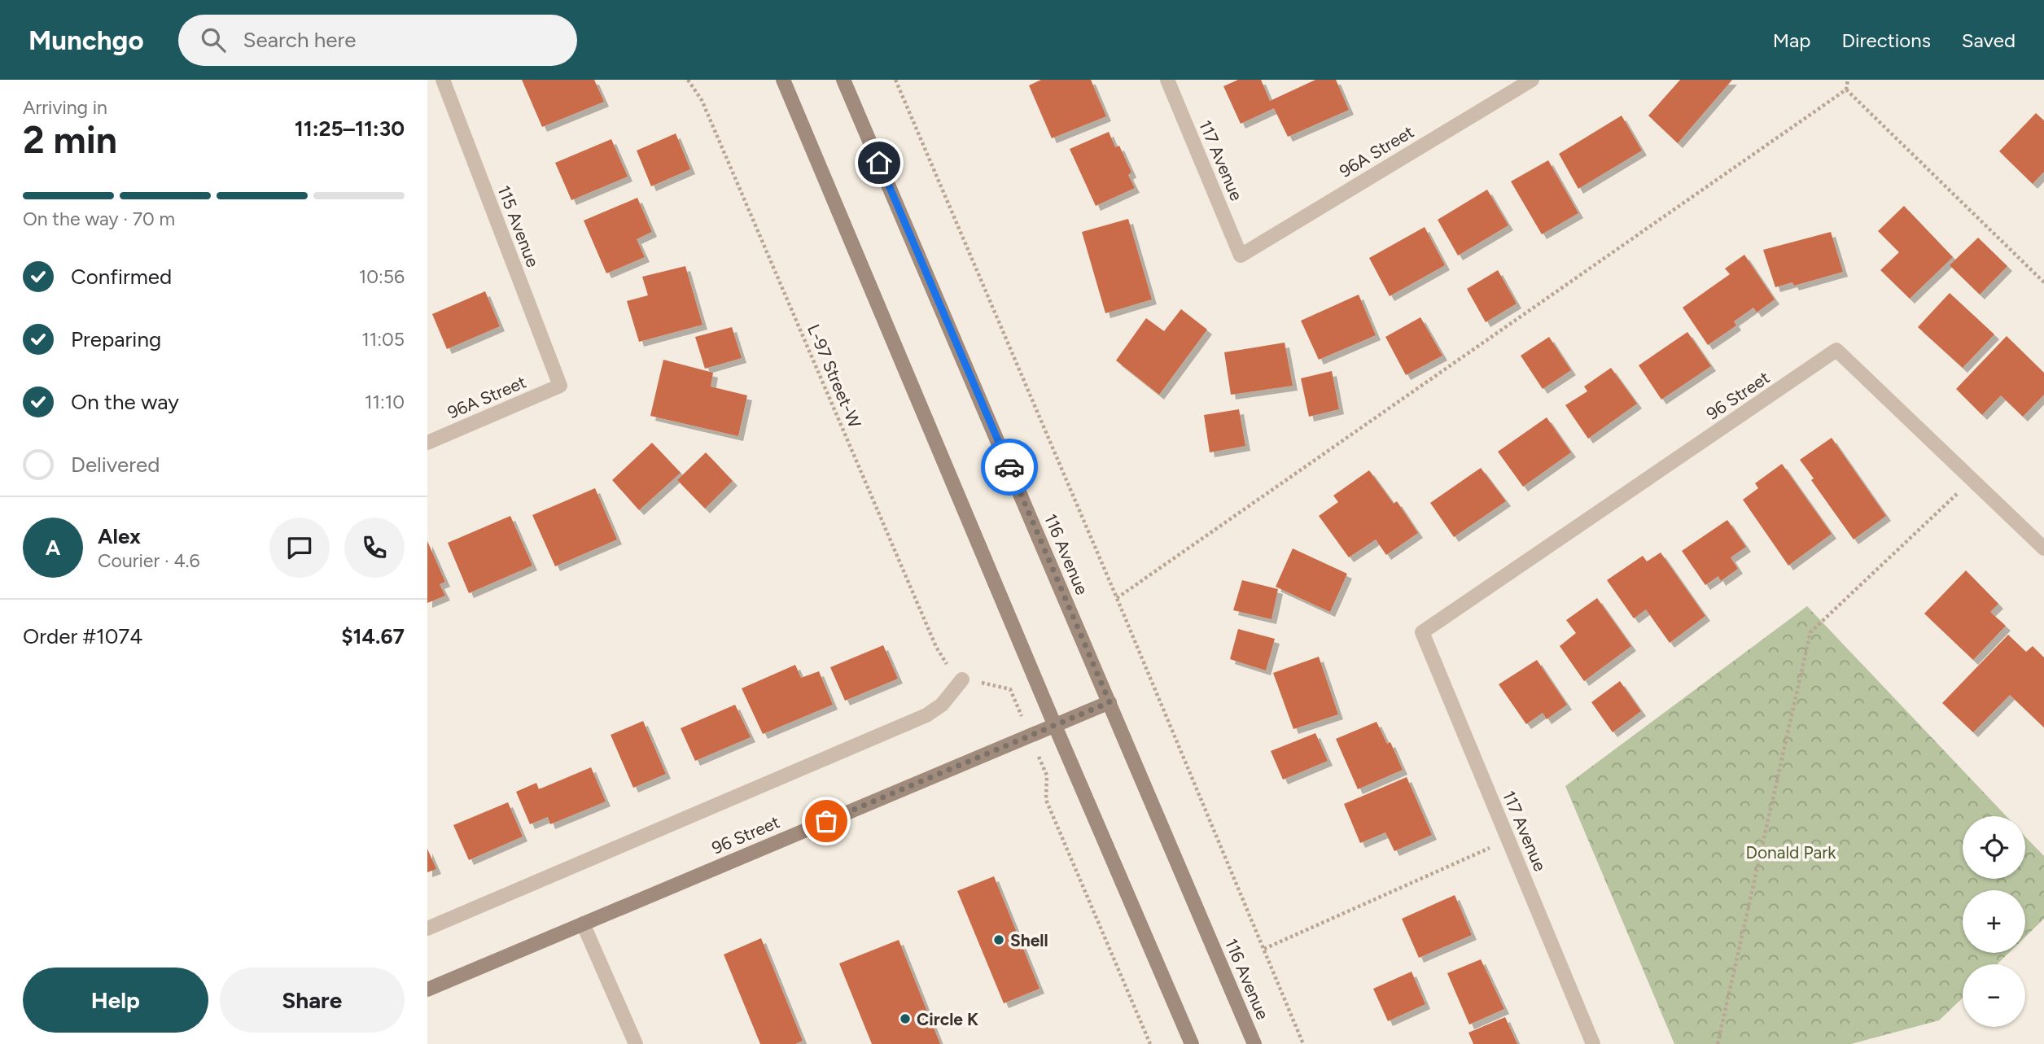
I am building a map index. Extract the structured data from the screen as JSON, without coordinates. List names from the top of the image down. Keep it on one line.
{"streets":{"main road":["96 Street","116 Avenue"],"street":["96A Street","117 Avenue","115 Avenue"],"path":["L-97 Street-W"]},"crossings":[["96A Street","117 Avenue"],["96A Street","115 Avenue"],["117 Avenue","96 Street"],["96 Street","116 Avenue"]],"parks":["Donald Park"],"places":["Shell","Circle K"],"page":{"header":"Munchgo","search":"Search here","nav":["Map","Directions","Saved"],"heading":["2 min","Arriving in","11:25–11:30"],"panel":["Alex","Courier · 4.6","Order #1074","$14.67"],"bar":"On the way · 70 m","list":[["Confirmed","10:56"],["Preparing","11:05"],["On the way","11:10"],"Delivered"],"round":"A","map_buttons":["+","−"],"buttons":["Help","Share"]}}
